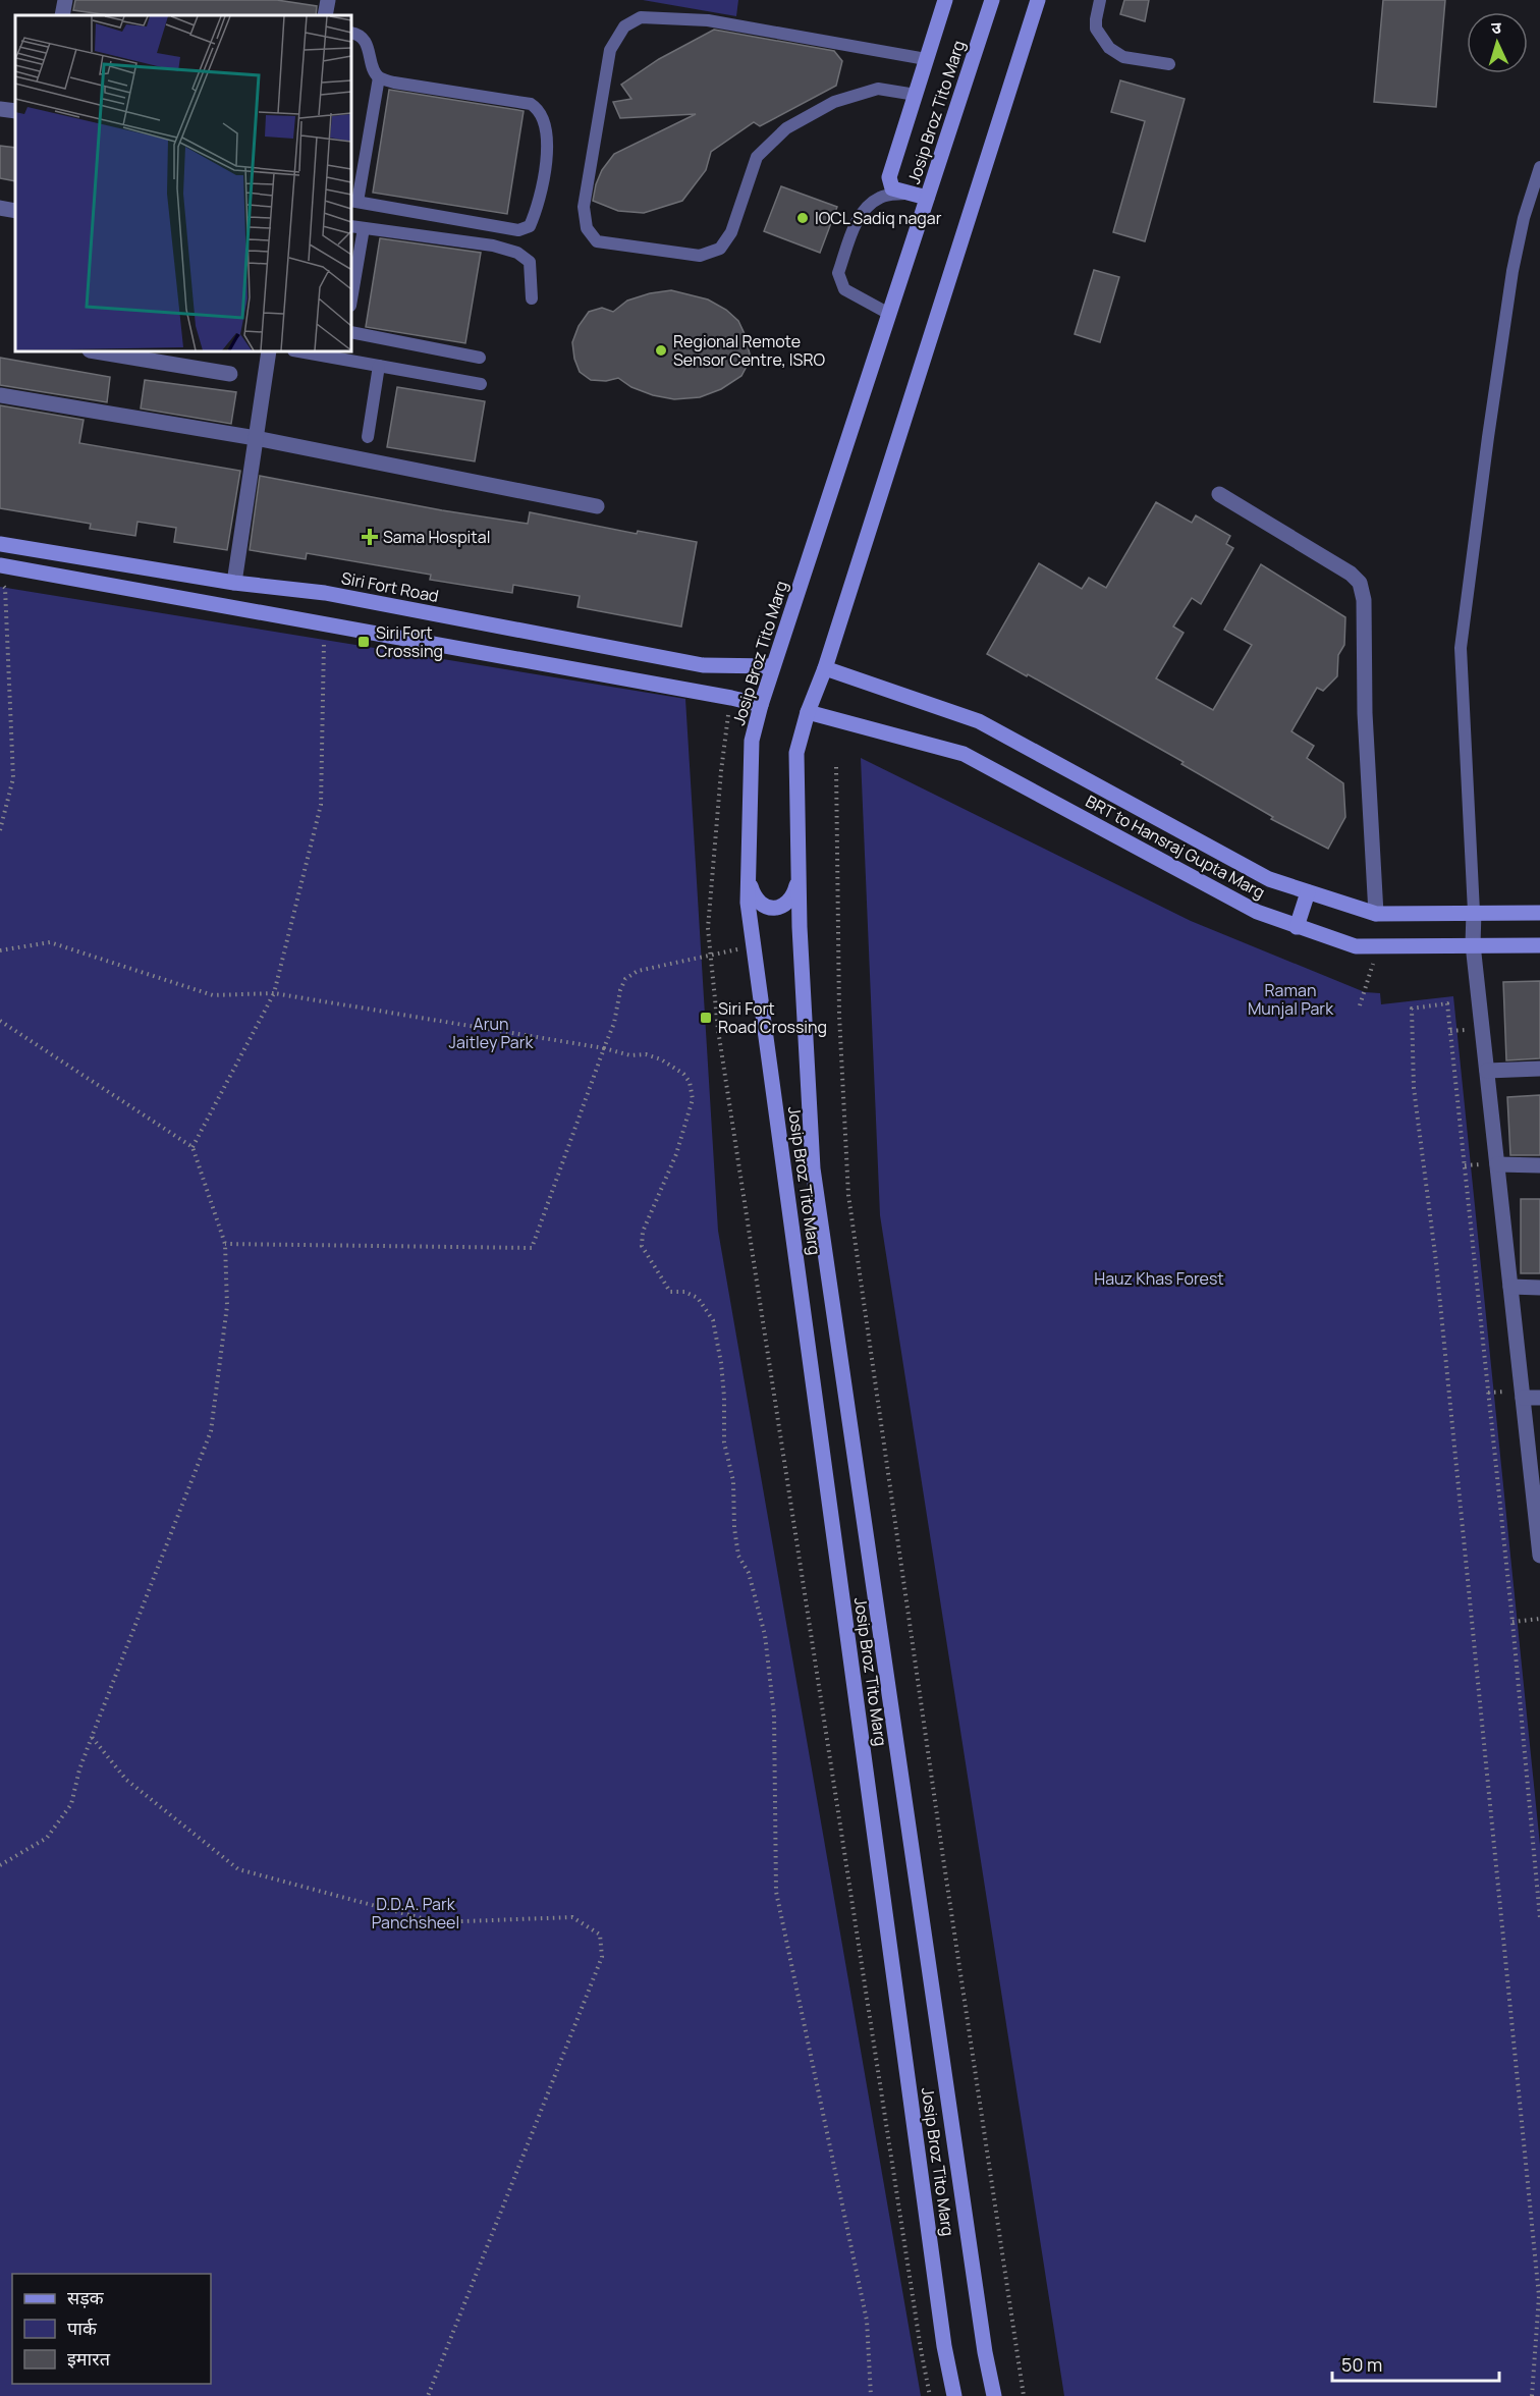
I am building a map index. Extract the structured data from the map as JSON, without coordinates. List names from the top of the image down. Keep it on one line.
{"streets":{"main road":["Josip Broz Tito Marg","Siri Fort Road","BRT to Hansraj Gupta Marg"]},"crossings":[["Josip Broz Tito Marg","Siri Fort Road"],["Josip Broz Tito Marg","BRT to Hansraj Gupta Marg"]],"parks":["Raman Munjal Park","Arun Jaitley Park","Hauz Khas Forest","D.D.A. Park Panchsheel"],"places":{"other":["IOCL Sadiq nagar","Regional Remote Sensor Centre, ISRO"],"health":["Sama Hospital"],"transit":["Siri Fort Crossing","Siri Fort Road Crossing"]},"legend":["सड़क","पार्क","इमारत"],"scale_bar":"50 m","north":"top"}
